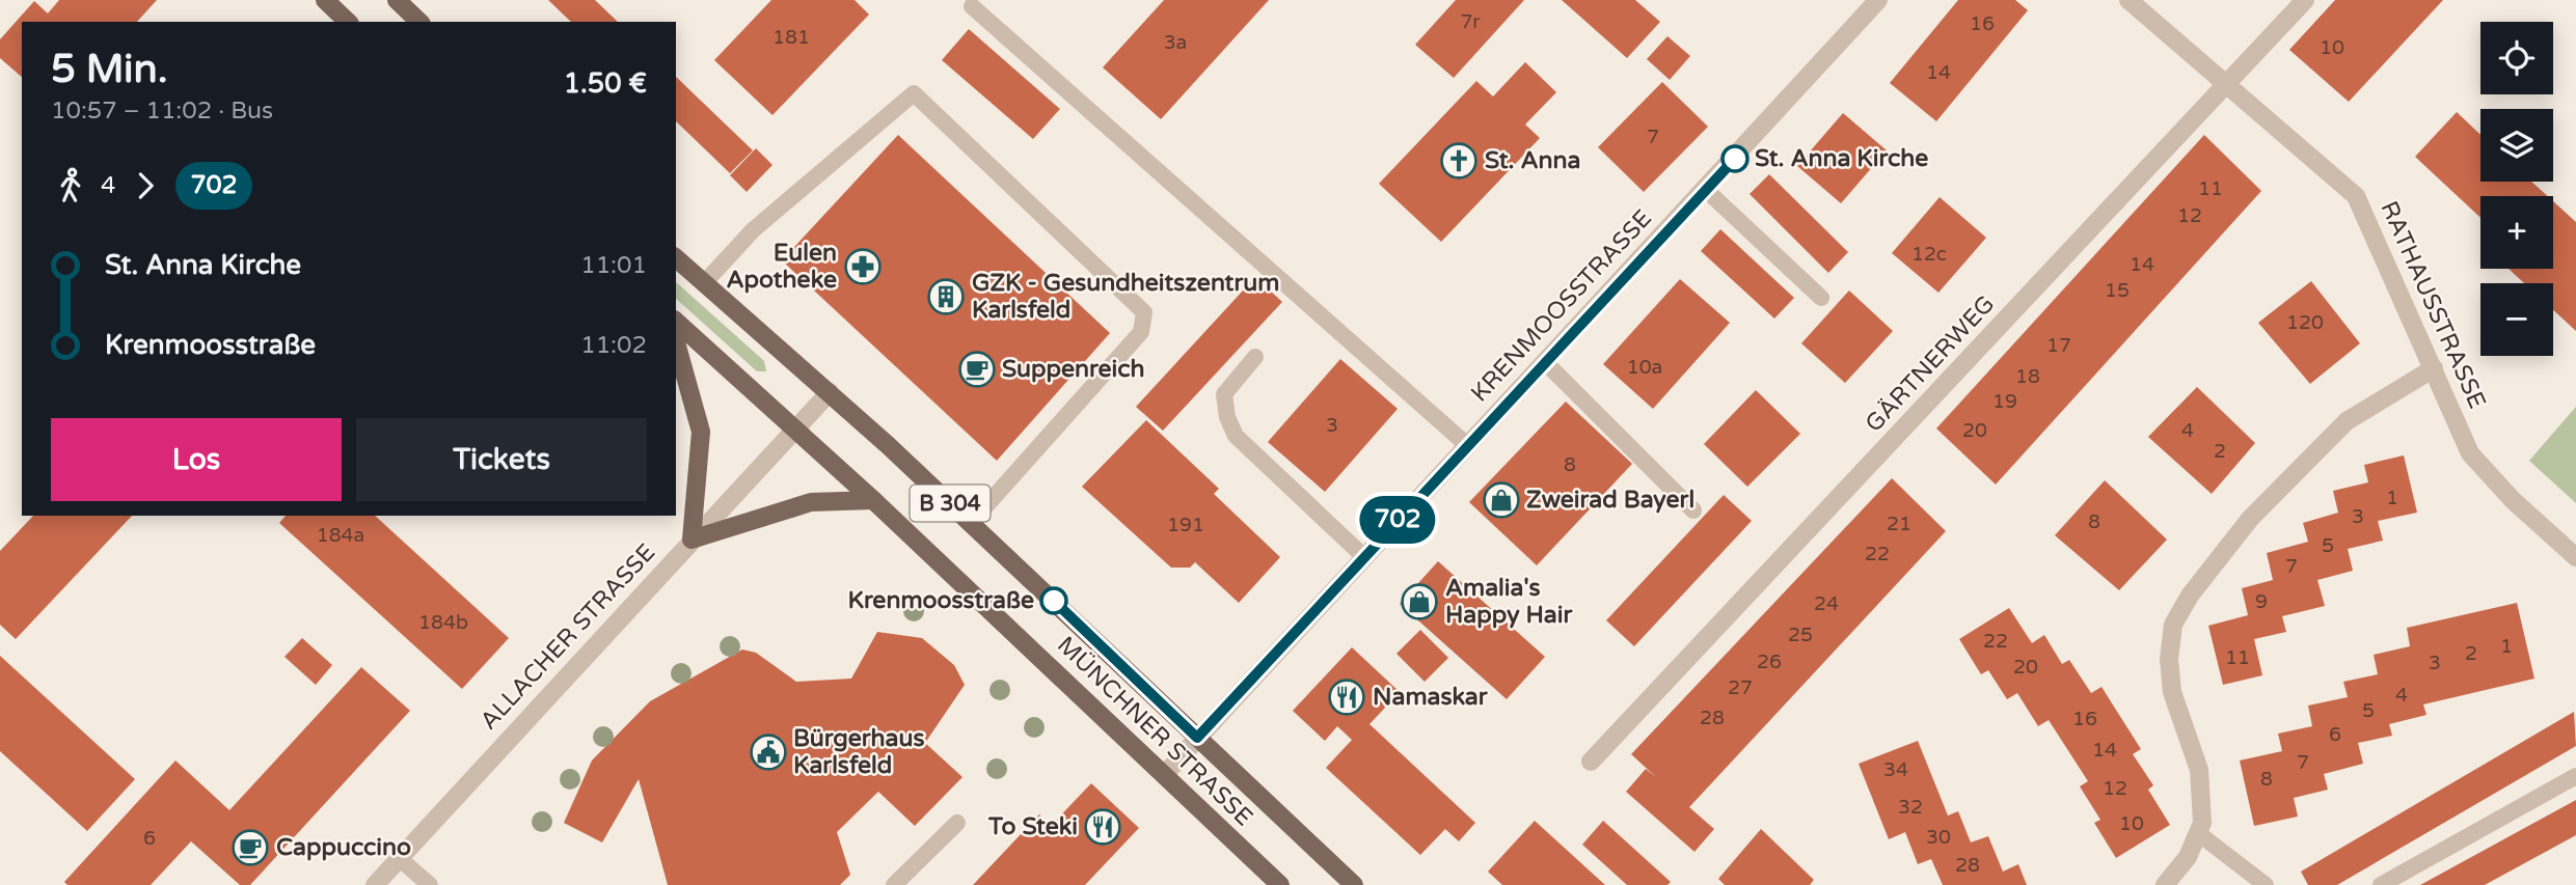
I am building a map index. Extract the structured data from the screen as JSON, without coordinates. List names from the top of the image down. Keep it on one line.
{"streets":{"main road":["B 304","MÜNCHNER STRASSE"],"street":["RATHAUSSTRASSE","KRENMOOSSTRASSE","GÄRTNERWEG","ALLACHER STRASSE"]},"crossings":[["RATHAUSSTRASSE","GÄRTNERWEG"],["KRENMOOSSTRASSE","MÜNCHNER STRASSE"],["ALLACHER STRASSE","MÜNCHNER STRASSE"]],"places":{"other":["St. Anna Kirche","Krenmoosstraße"],"church":["St. Anna"],"pharmacy":["Eulen Apotheke"],"building":["GZK - Gesundheitszentrum Karlsfeld"],"cafe":["Suppenreich","Cappuccino"],"shop":["Zweirad Bayerl","Amalia's Happy Hair"],"restaurant":["Namaskar","To Steki"],"public building":["Bürgerhaus Karlsfeld"]},"lines":["bus line 702"],"house_numbers":["7r","16","181","3a","10","14","7","11","12","12c","14","15","120","17","10a","18","19","3","20","4","2","8","1","3","8","21","191","184a","5","22","7","9","24","184b","25","22","1","2","11","26","3","20","27","4","5","28","16","6","14","7","34","8","12","32","10","30","6","28"],"page":{"on_map":"702","map_buttons":["+","−"],"heading":["5 Min.","10:57 – 11:02 · Bus","1.50 €"],"legs":["4","702"],"list":[{"name":"St. Anna Kirche","value":"11:01"},{"name":"Krenmoosstraße","value":"11:02"}],"buttons":["Los","Tickets"]}}
